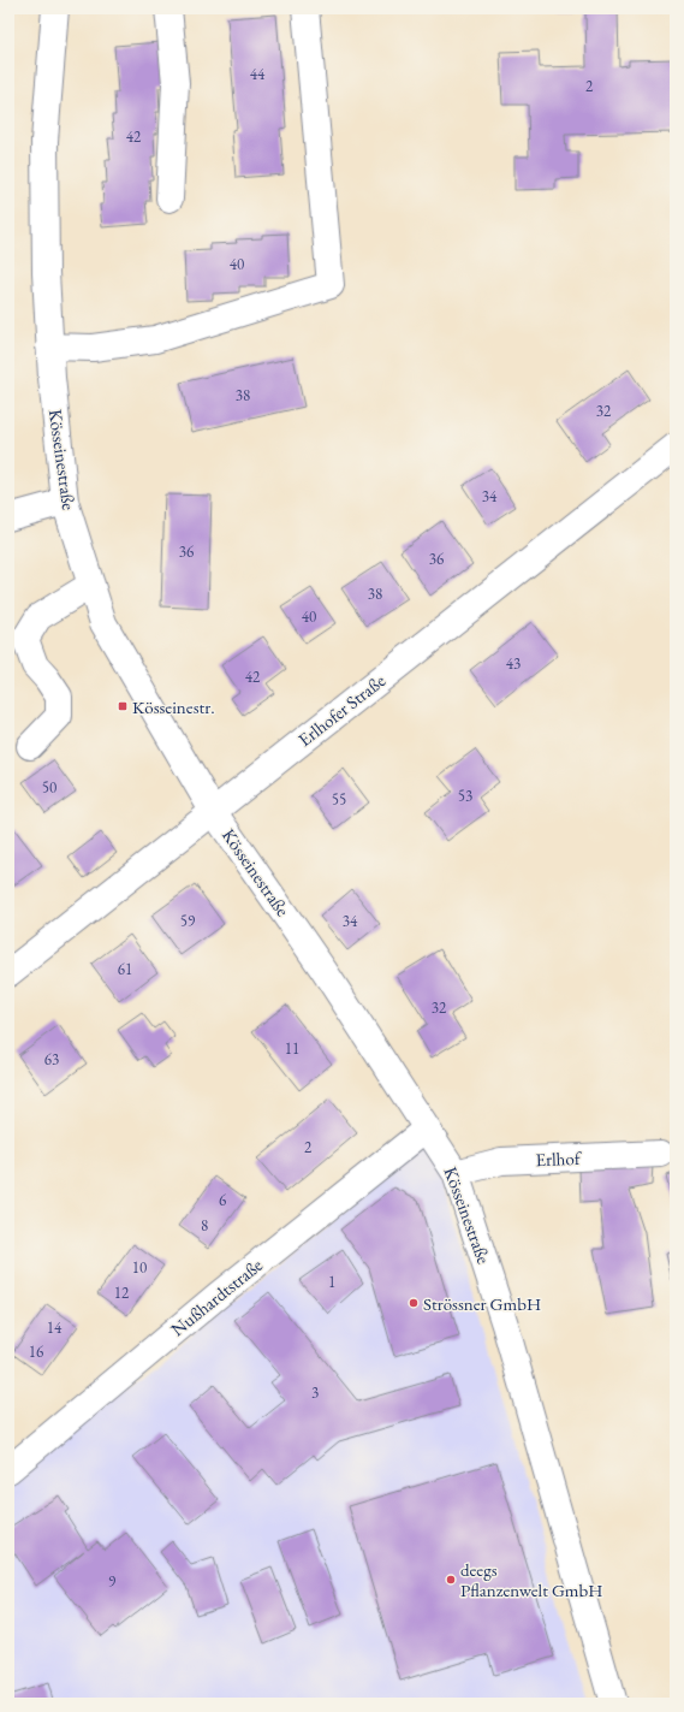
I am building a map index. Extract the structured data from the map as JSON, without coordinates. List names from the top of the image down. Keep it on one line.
{"streets":{"street":["Kösseinestraße","Erlhofer Straße","Erlhof","Nußhardtstraße"]},"crossings":[["Kösseinestraße","Erlhofer Straße"],["Kösseinestraße","Erlhof"],["Kösseinestraße","Nußhardtstraße"]],"places":{"transit":["Kösseinestr."],"other":["Strössner GmbH","deegs Pflanzenwelt GmbH"]},"house_numbers":["44","2","42","40","38","32","34","36","36","38","40","43","42","50","53","55","59","34","61","32","11","63","2","6","8","10","1","12","14","16","3","9"]}
